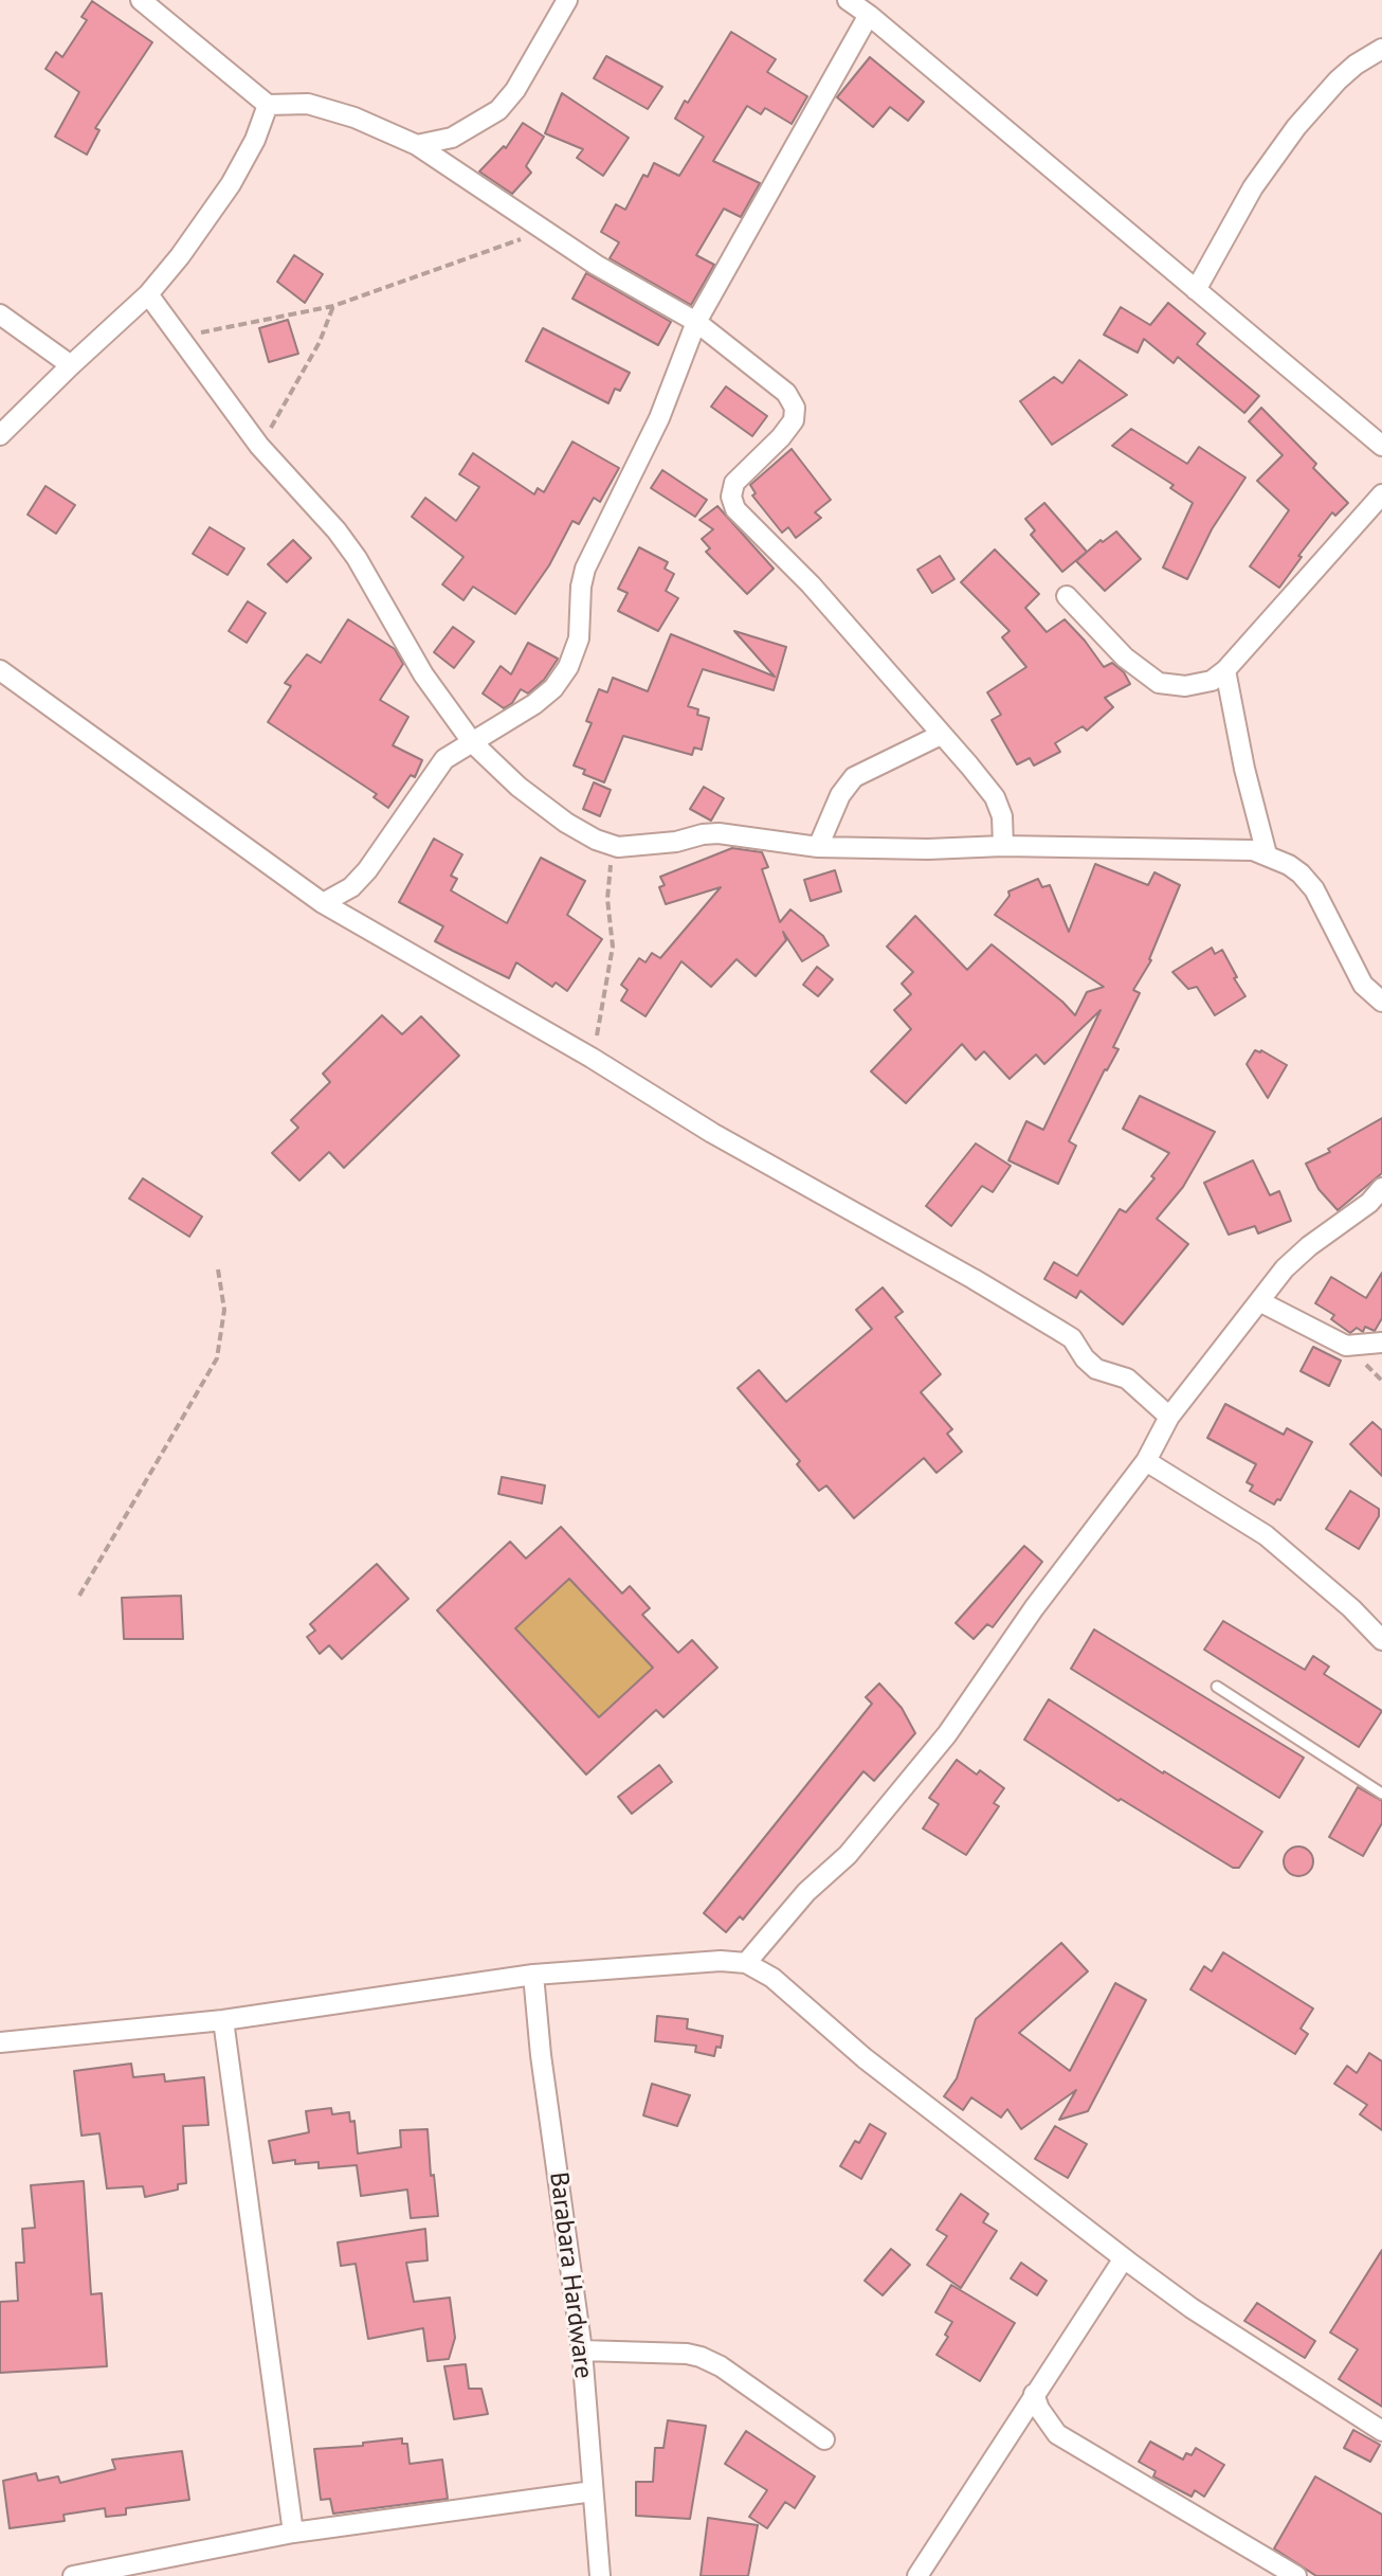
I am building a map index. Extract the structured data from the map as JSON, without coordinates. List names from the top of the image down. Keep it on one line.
{"streets":{"street":["Barabara Hardware"]}}
